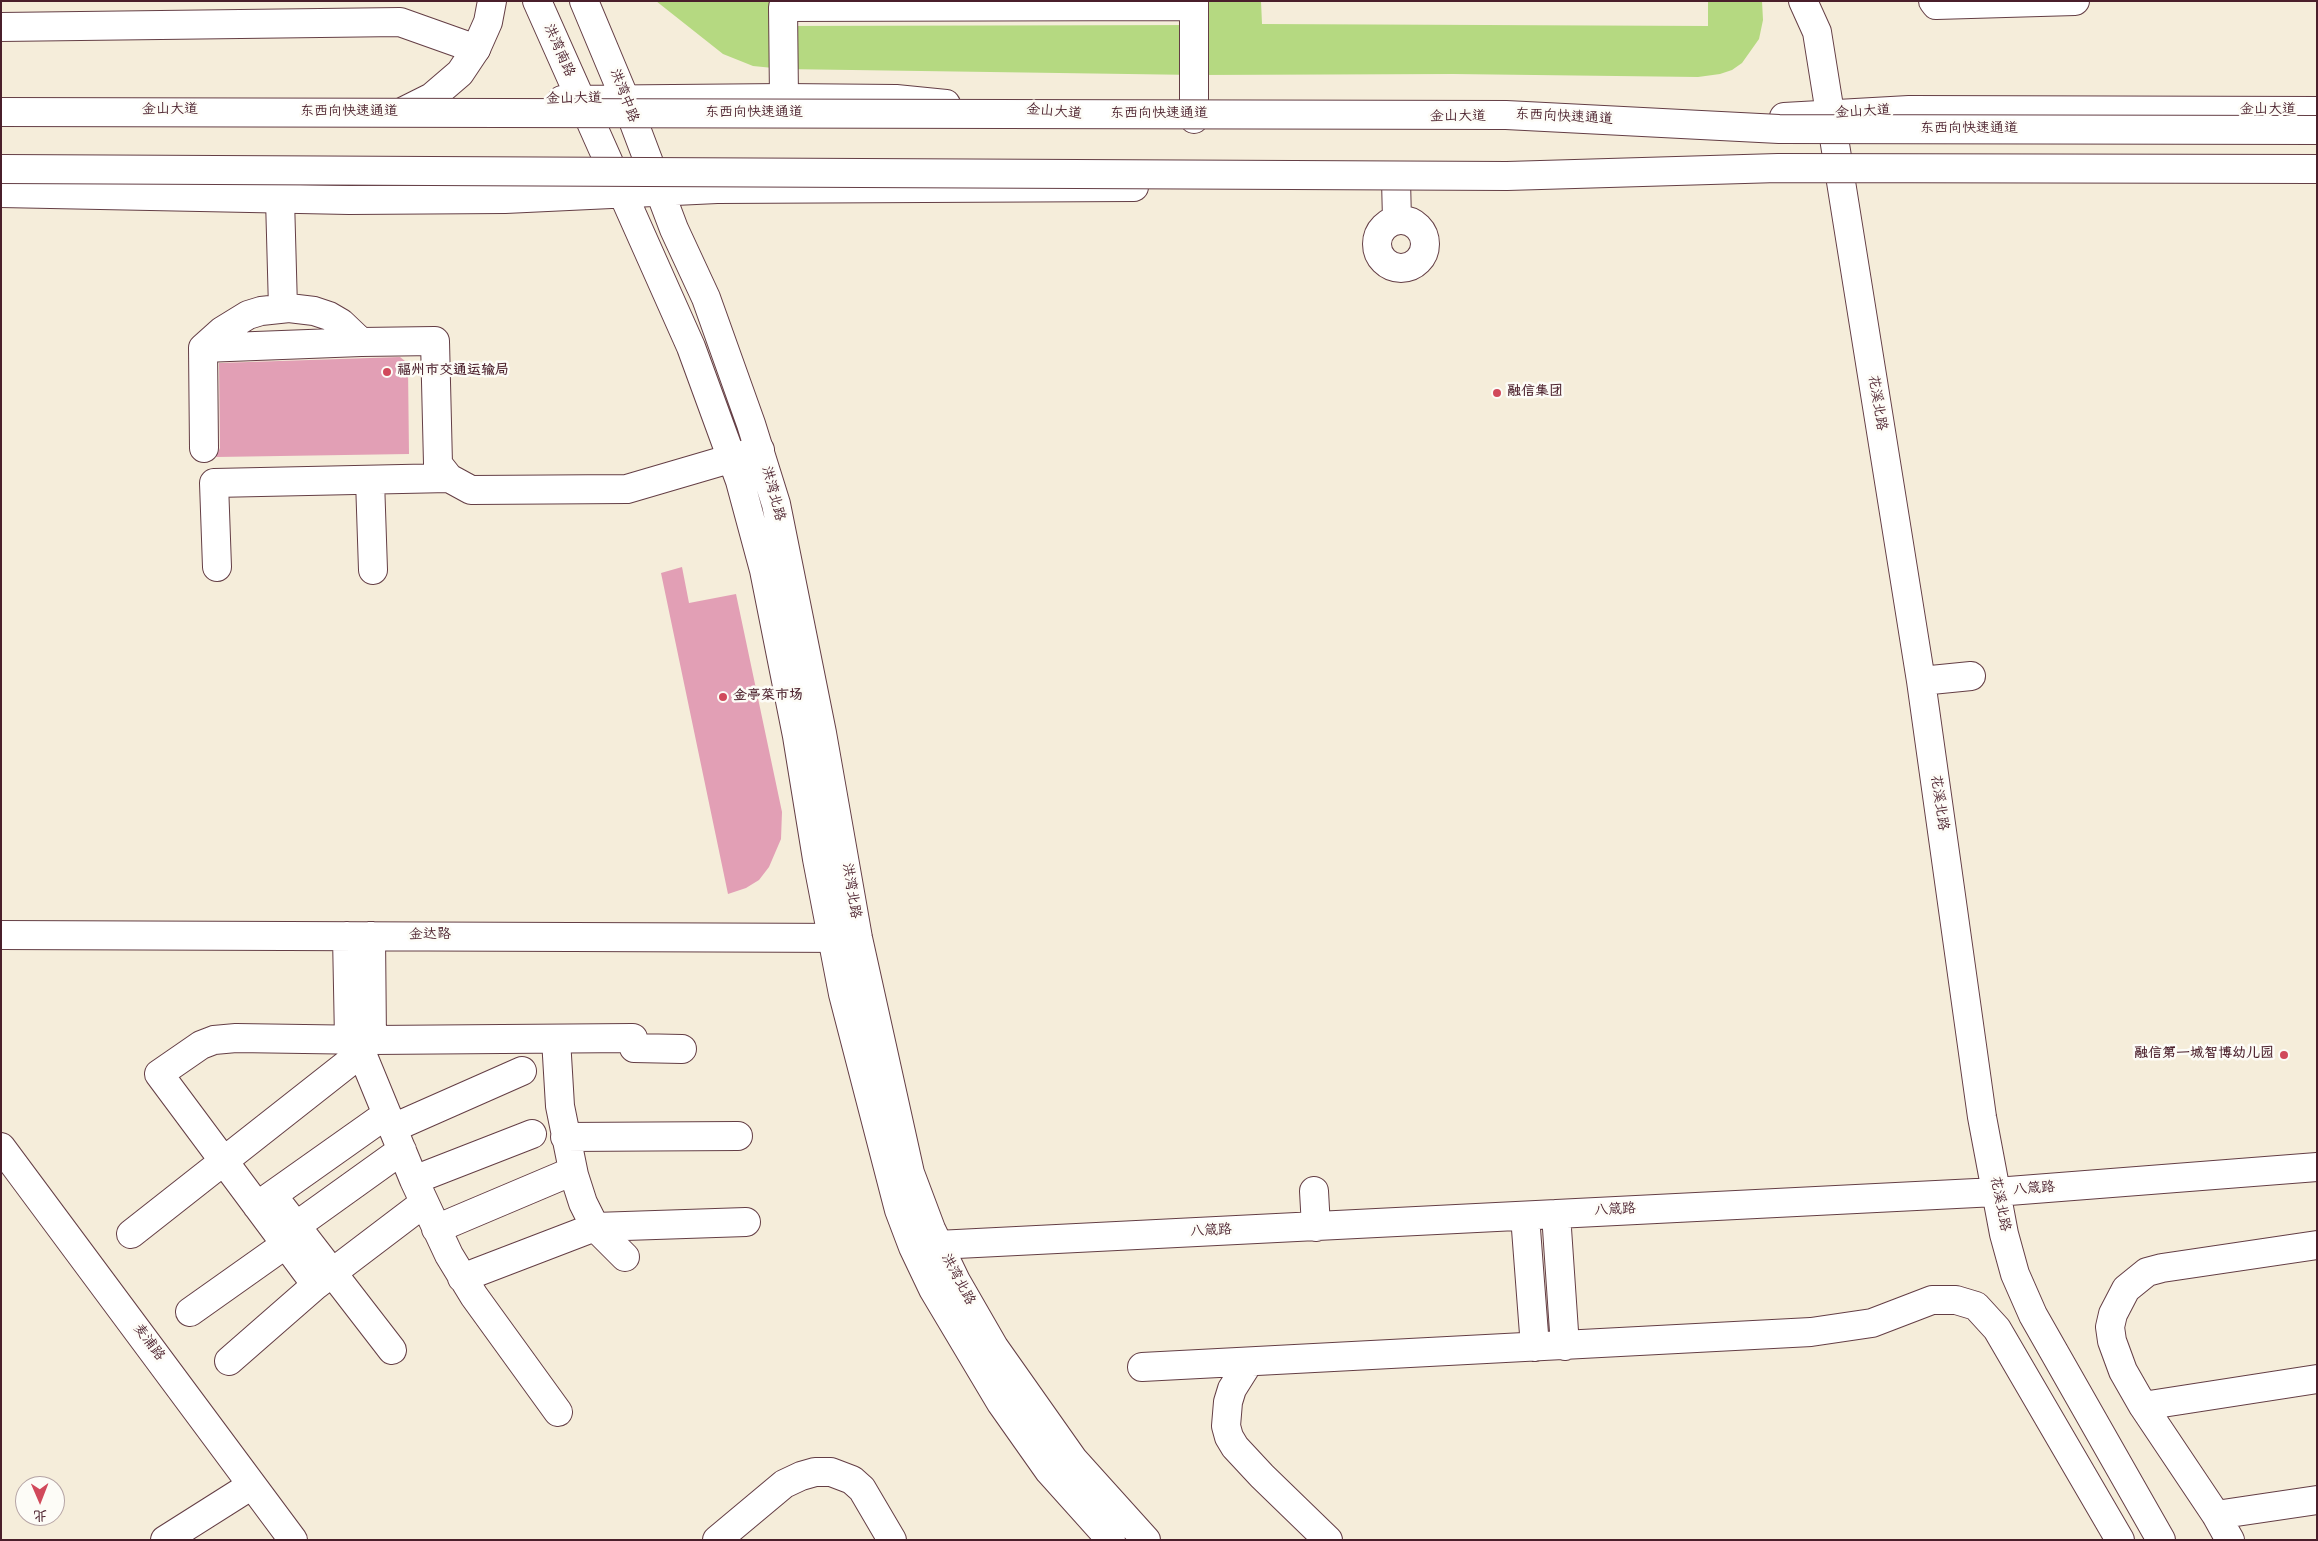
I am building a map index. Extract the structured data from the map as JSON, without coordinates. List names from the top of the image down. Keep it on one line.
{"streets":{"main road":["洪湾南路","洪湾中路","金山大道","东西向快速通道","花溪北路","洪湾北路","金达路","八箴路","麦浦路"]},"crossings":[["洪湾南路","金山大道"],["洪湾南路","洪湾北路"],["洪湾中路","金山大道"],["洪湾中路","洪湾北路"],["金山大道","东西向快速通道"],["金山大道","花溪北路"],["花溪北路","八箴路"],["洪湾北路","金达路"],["洪湾北路","八箴路"]],"places":["福州市交通运输局","融信集团","金亭菜市场","融信第一城智博幼儿园"],"north":"bottom"}
